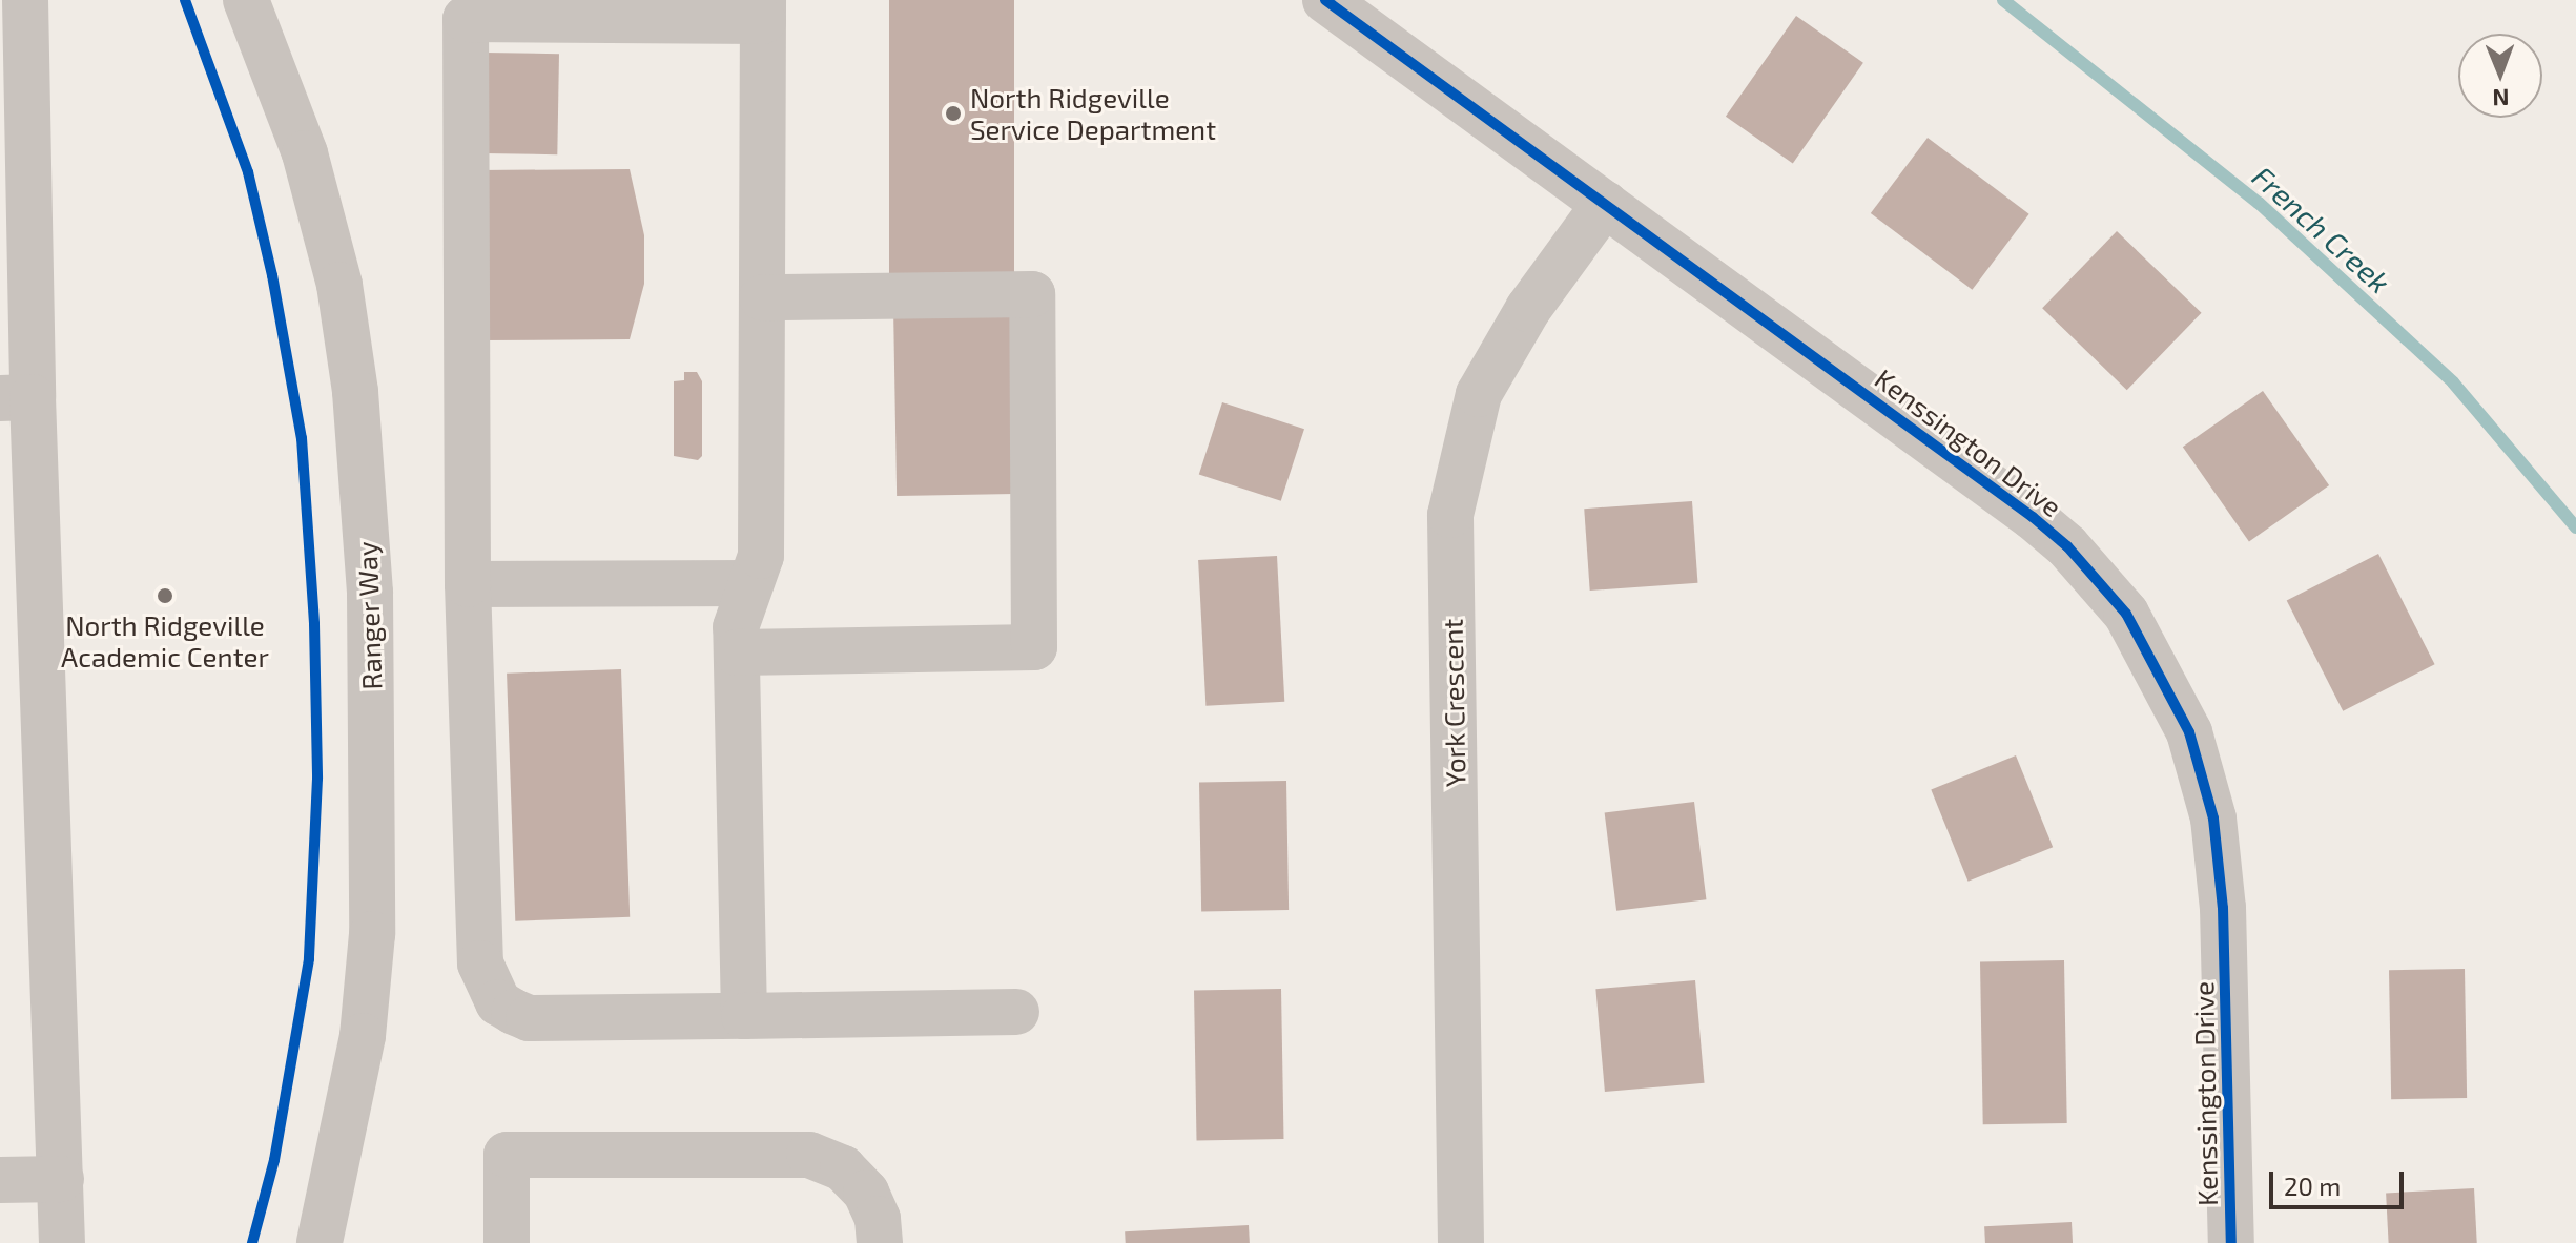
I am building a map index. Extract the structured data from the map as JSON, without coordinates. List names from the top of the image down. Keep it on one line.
{"streets":{"street":["Kenssington Drive","Ranger Way","York Crescent"]},"crossings":[["Kenssington Drive","York Crescent"]],"water":["French Creek"],"places":["North Ridgeville Service Department","North Ridgeville Academic Center"],"scale_bar":"20 m","north":"bottom"}
